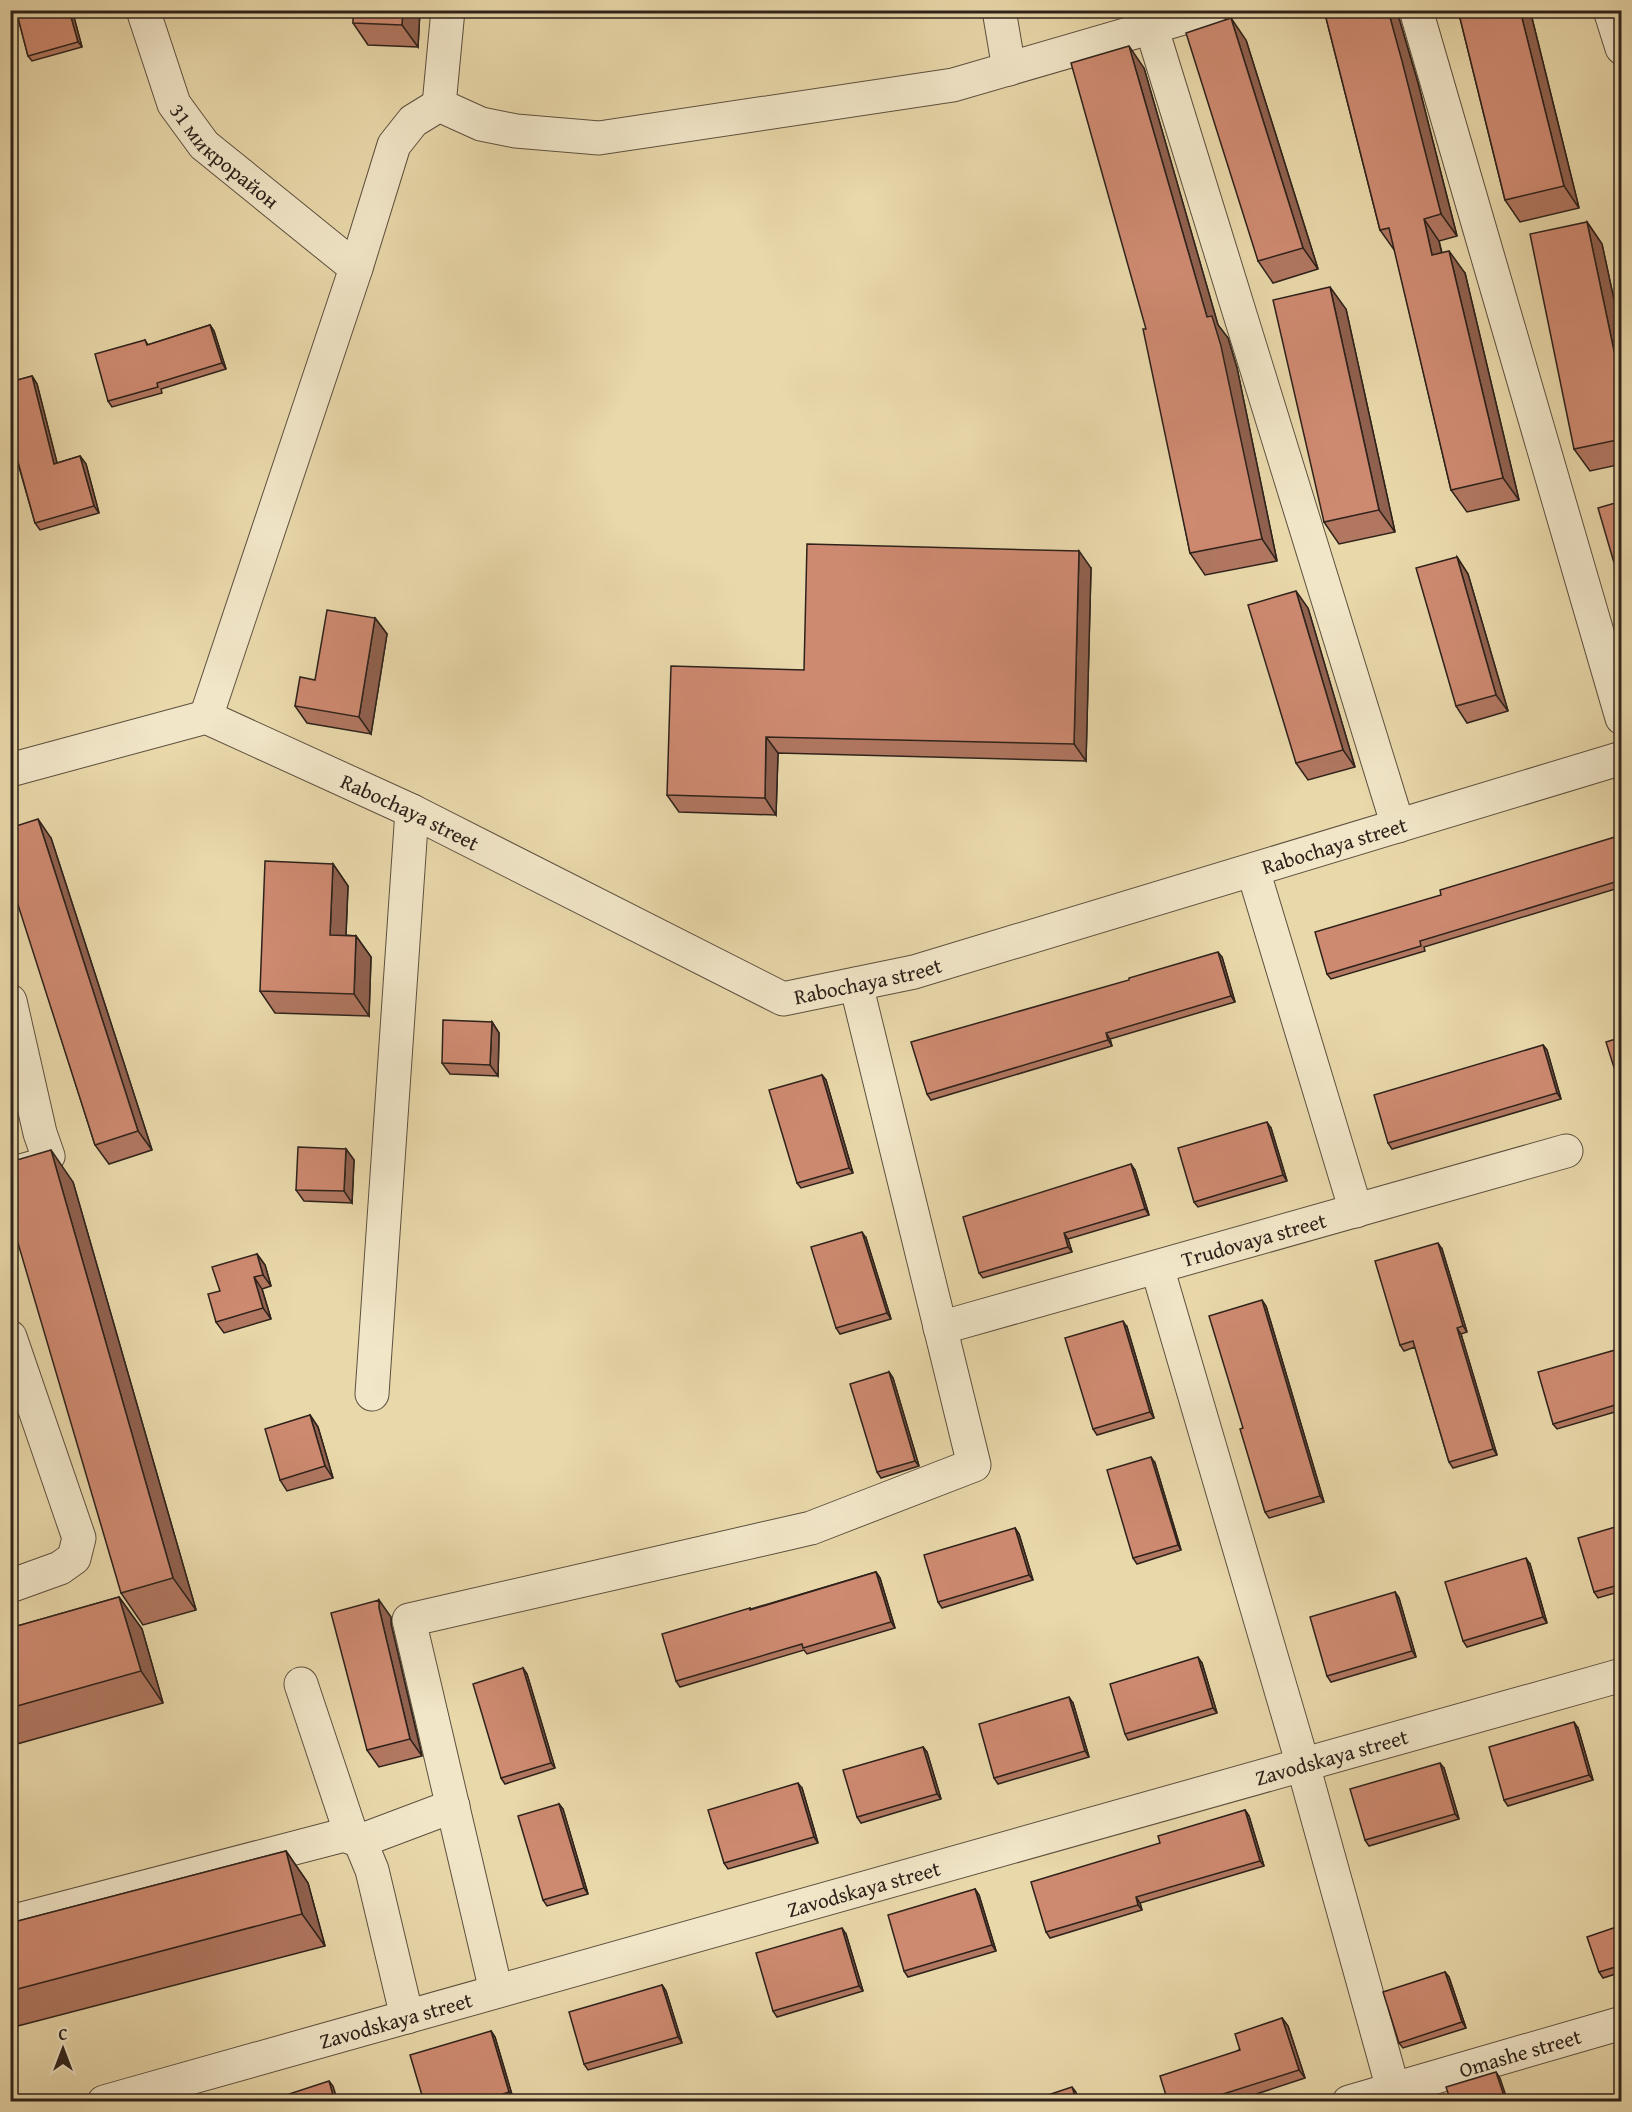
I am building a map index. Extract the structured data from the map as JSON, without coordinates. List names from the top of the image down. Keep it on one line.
{"streets":{"street":["31 микрорайон","Rabochaya street","Trudovaya street","Zavodskaya street","Omashe street"]},"north":"top"}
